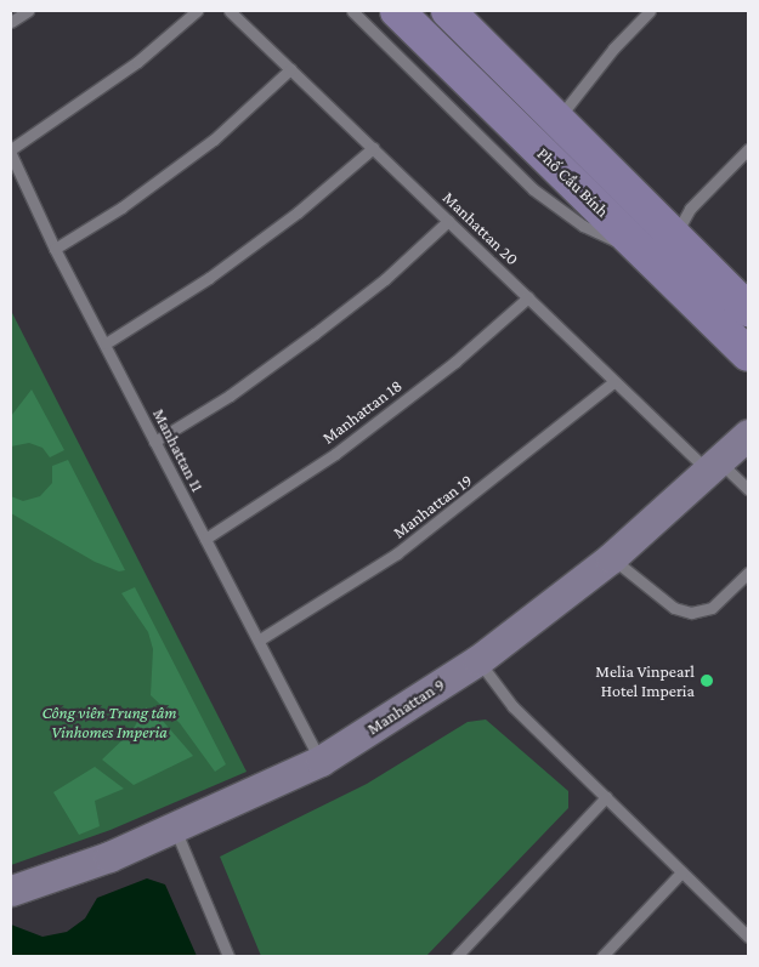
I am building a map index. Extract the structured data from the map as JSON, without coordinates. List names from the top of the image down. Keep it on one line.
{"streets":{"main road":["Phố Cầu Bính","Manhattan 9"],"lane":["Manhattan 20","Manhattan 18","Manhattan 11","Manhattan 19"]},"crossings":[["Manhattan 20","Manhattan 18"],["Manhattan 20","Manhattan 19"],["Manhattan 20","Manhattan 9"],["Manhattan 18","Manhattan 11"],["Manhattan 11","Manhattan 19"],["Manhattan 11","Manhattan 9"]],"parks":["Công viên Trung tâm Vinhomes Imperia"],"places":["Melia Vinpearl Hotel Imperia"]}
